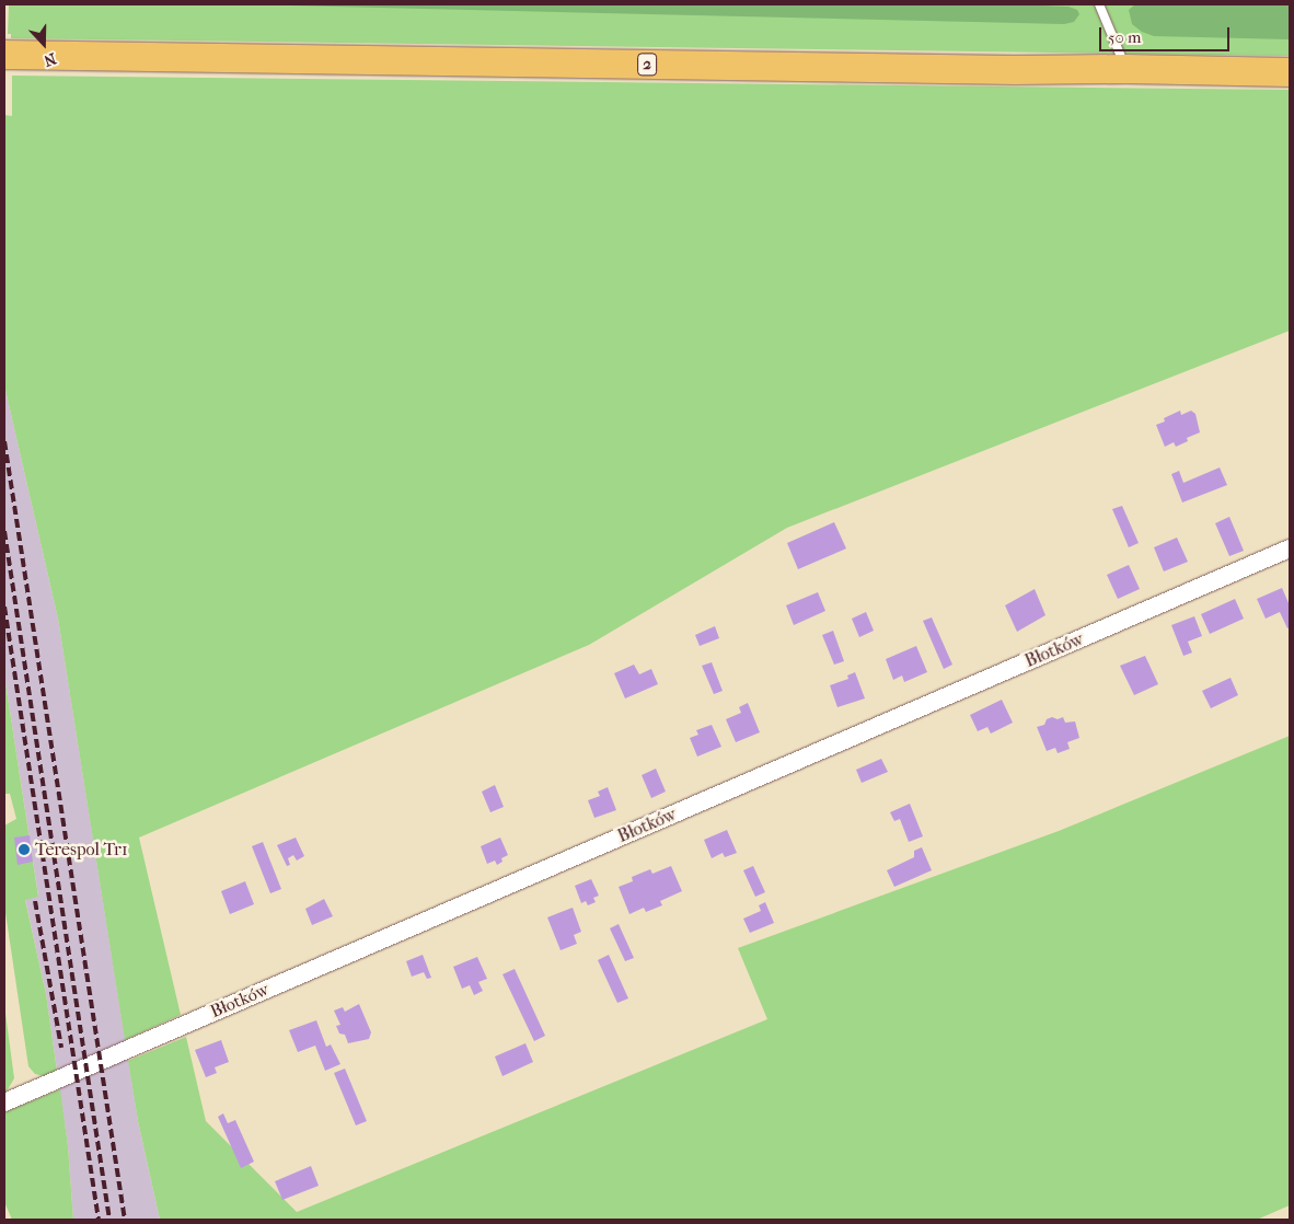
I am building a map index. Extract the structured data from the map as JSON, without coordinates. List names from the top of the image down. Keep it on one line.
{"streets":{"highway":["2"],"street":["Błotków"]},"places":["Terespol Tr1"],"scale_bar":"50 m","north":"bottom"}
